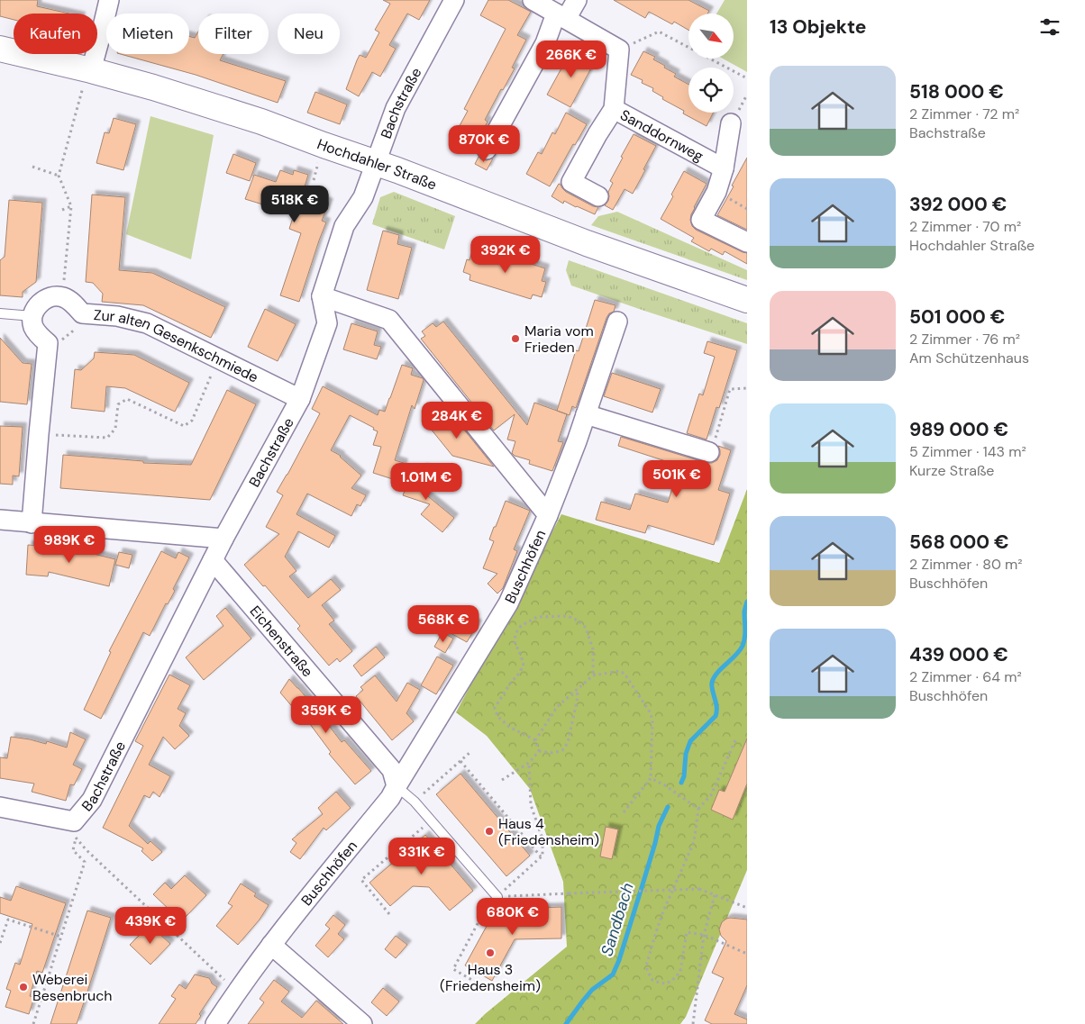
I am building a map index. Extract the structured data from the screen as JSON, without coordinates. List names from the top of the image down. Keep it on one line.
{"streets":{"street":["Bachstraße","Sanddornweg","Hochdahler Straße","Zur alten Gesenkschmiede","Buschhöfen","Eichenstraße"]},"crossings":[["Bachstraße","Hochdahler Straße"],["Bachstraße","Zur alten Gesenkschmiede"],["Bachstraße","Buschhöfen"],["Bachstraße","Eichenstraße"],["Buschhöfen","Eichenstraße"]],"water":["Sandbach"],"places":["Maria vom Frieden","Haus 4 (Friedensheim)","Haus 3 (Friedensheim)","Weberei Besenbruch"],"north":"bottom right","page":{"heading":"13 Objekte","chip":["Kaufen","Mieten","Filter","Neu"],"price":["266K €","870K €","518K €","392K €","284K €","501K €","1.01M €","989K €","568K €","359K €","331K €","680K €","439K €"],"list":[{"name":"518 000 €","note":"2 Zimmer · 72 m² · Bachstraße"},{"name":"392 000 €","note":"2 Zimmer · 70 m² · Hochdahler Straße"},{"name":"501 000 €","note":"2 Zimmer · 76 m² · Am Schützenhaus"},{"name":"989 000 €","note":"5 Zimmer · 143 m² · Kurze Straße"},{"name":"568 000 €","note":"2 Zimmer · 80 m² · Buschhöfen"},{"name":"439 000 €","note":"2 Zimmer · 64 m² · Buschhöfen"}]}}
